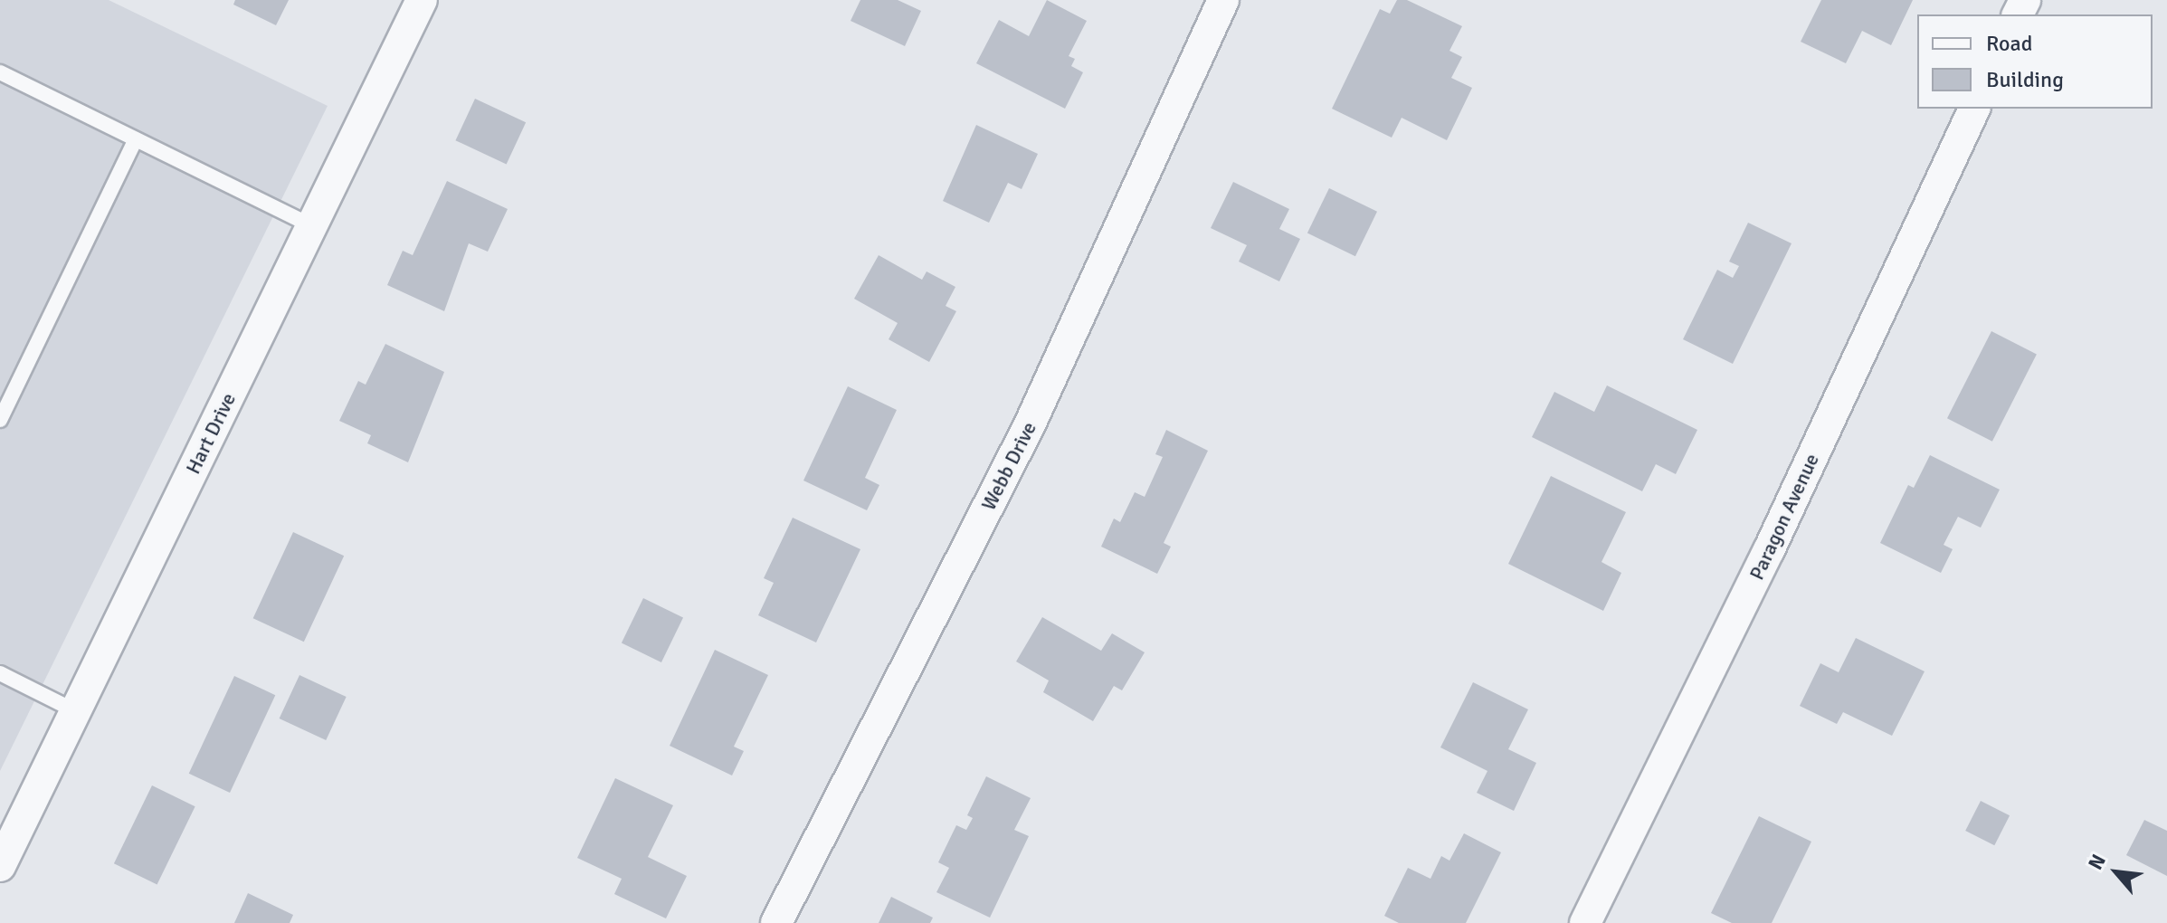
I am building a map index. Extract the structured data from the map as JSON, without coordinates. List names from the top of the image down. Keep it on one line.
{"streets":{"street":["Hart Drive","Webb Drive","Paragon Avenue"]},"legend":["Road","Building"],"north":"top left"}
